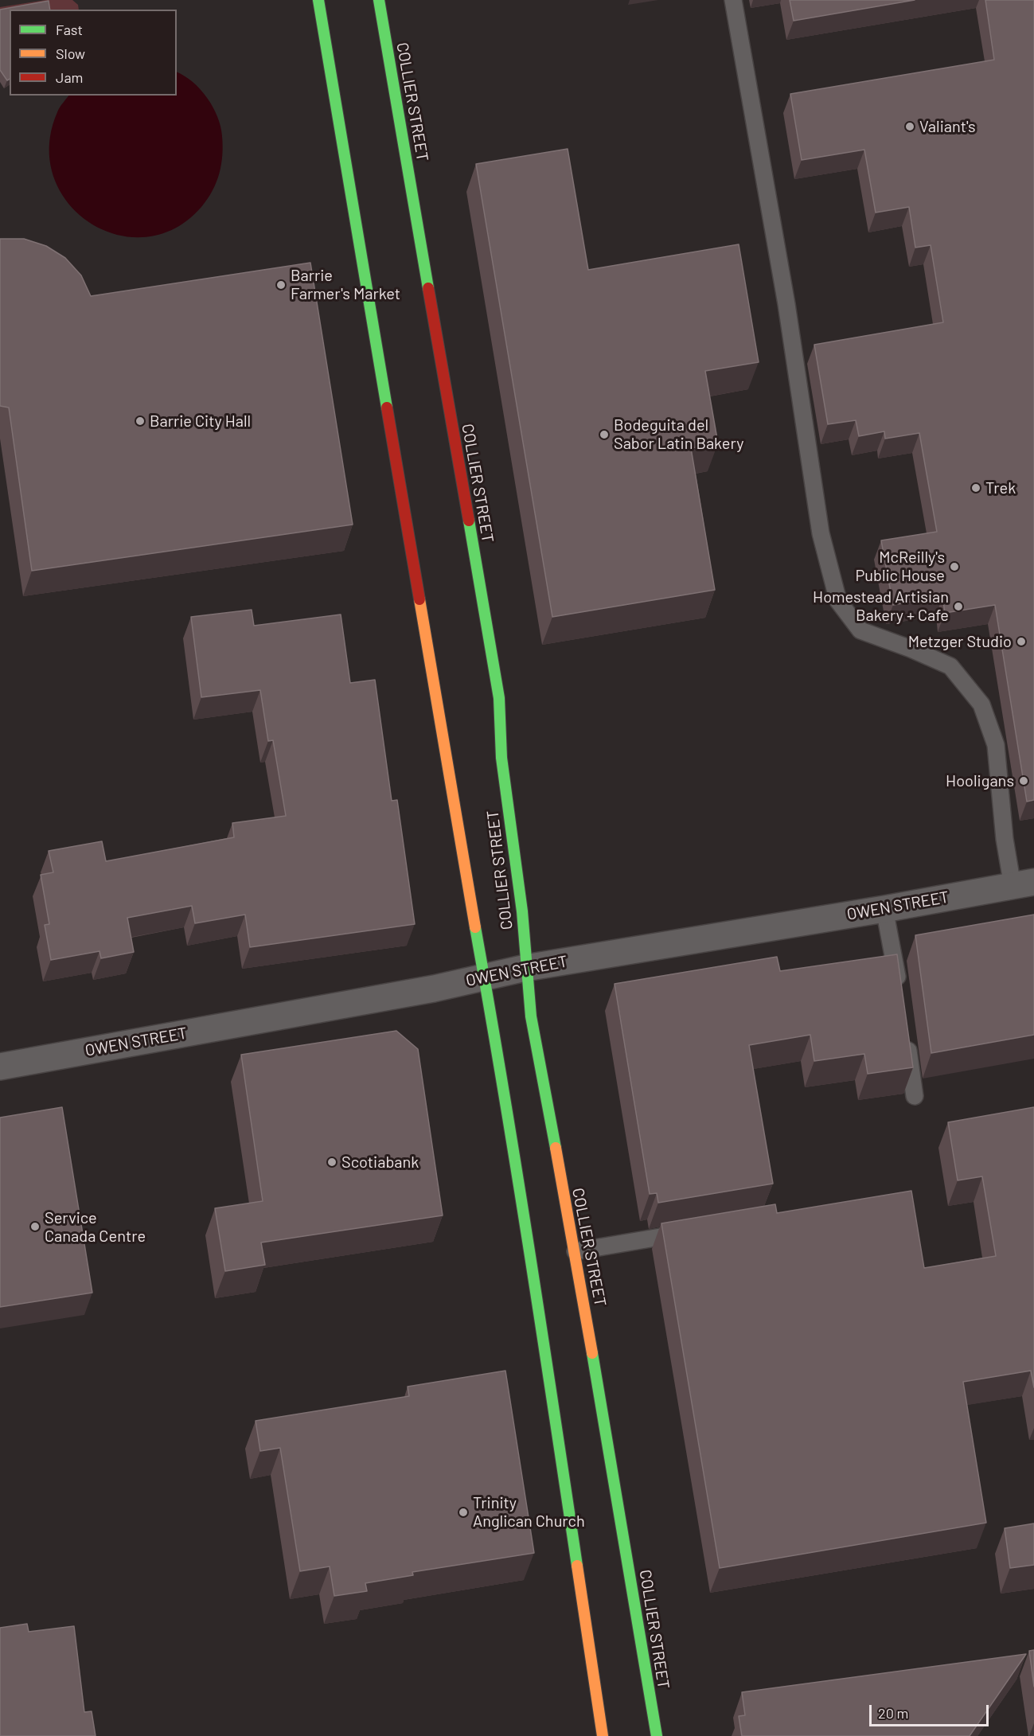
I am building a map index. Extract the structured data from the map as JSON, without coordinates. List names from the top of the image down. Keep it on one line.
{"streets":{"street":["COLLIER STREET","OWEN STREET"]},"crossings":[["COLLIER STREET","OWEN STREET"]],"places":["Valiant's","Barrie Farmer's Market","Barrie City Hall","Bodeguita del Sabor Latin Bakery","Trek","McReilly's Public House","Homestead Artisian Bakery + Cafe","Metzger Studio","Hooligans","Scotiabank","Service Canada Centre","Trinity Anglican Church"],"legend":["Fast","Slow","Jam"],"scale_bar":"20 m"}
